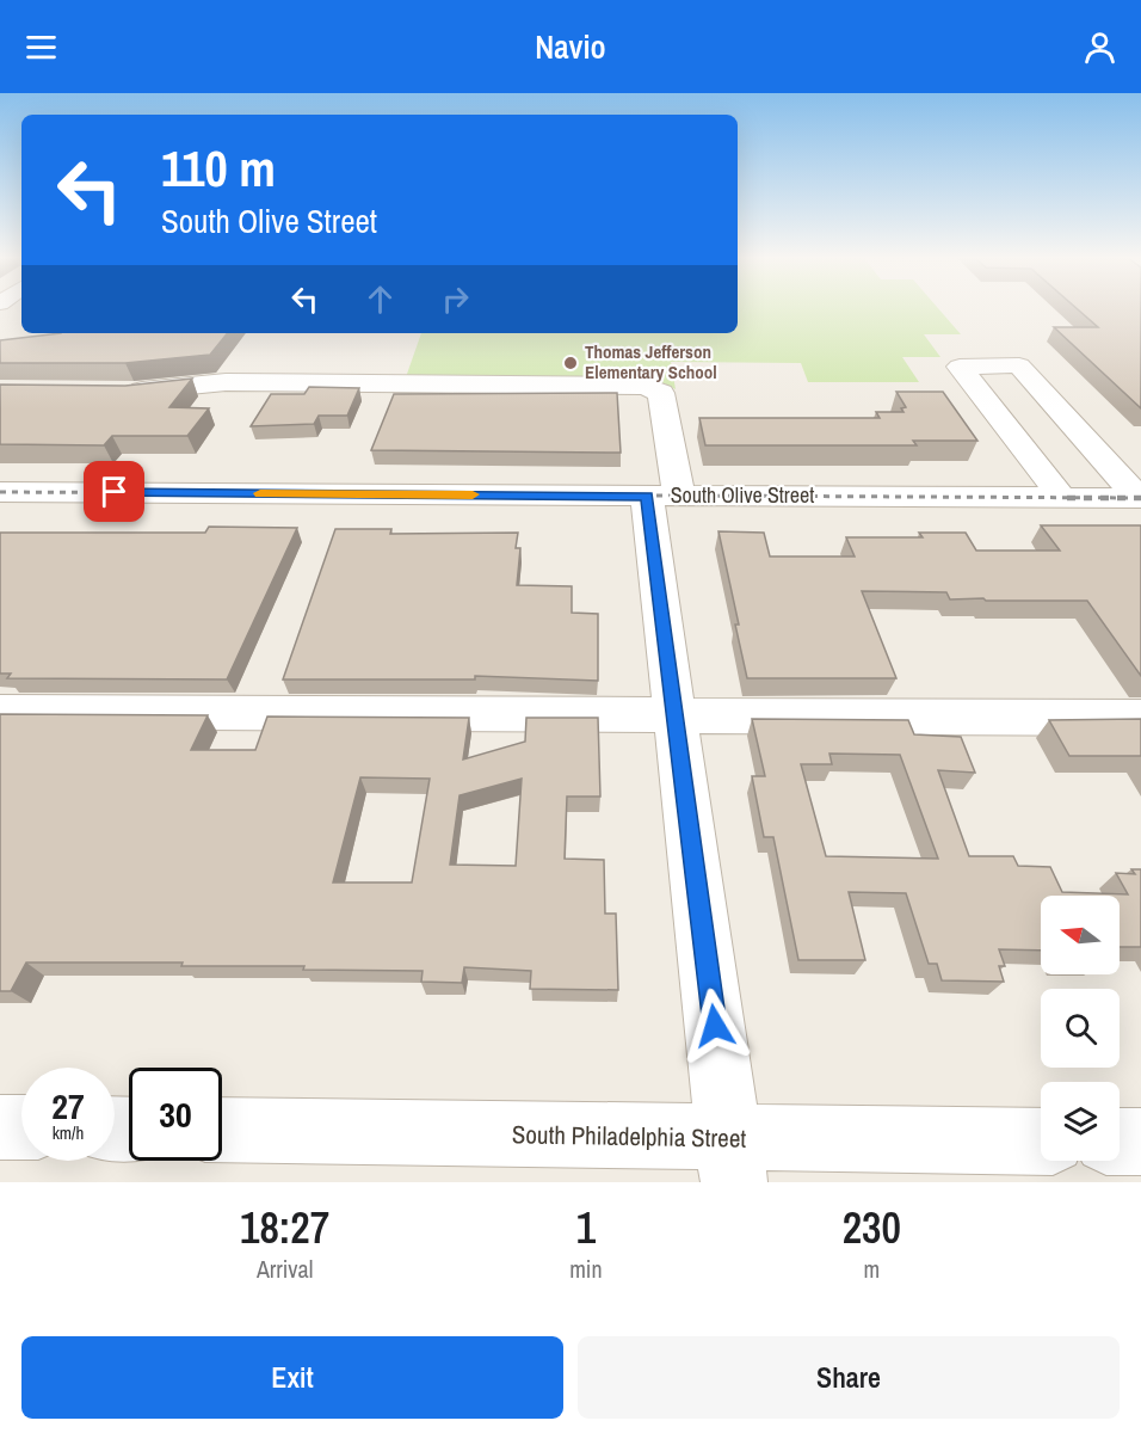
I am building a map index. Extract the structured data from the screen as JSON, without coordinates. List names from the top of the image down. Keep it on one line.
{"streets":{"street":["South Olive Street","South Philadelphia Street"]},"places":["Thomas Jefferson Elementary School"],"north":"left","page":{"header":"Navio","turn":["110 m","South Olive Street"],"speed":"27 km/h","limit":"30","eta":["18:27","Arrival","1","min","230","m"],"buttons":["Exit","Share"]}}
